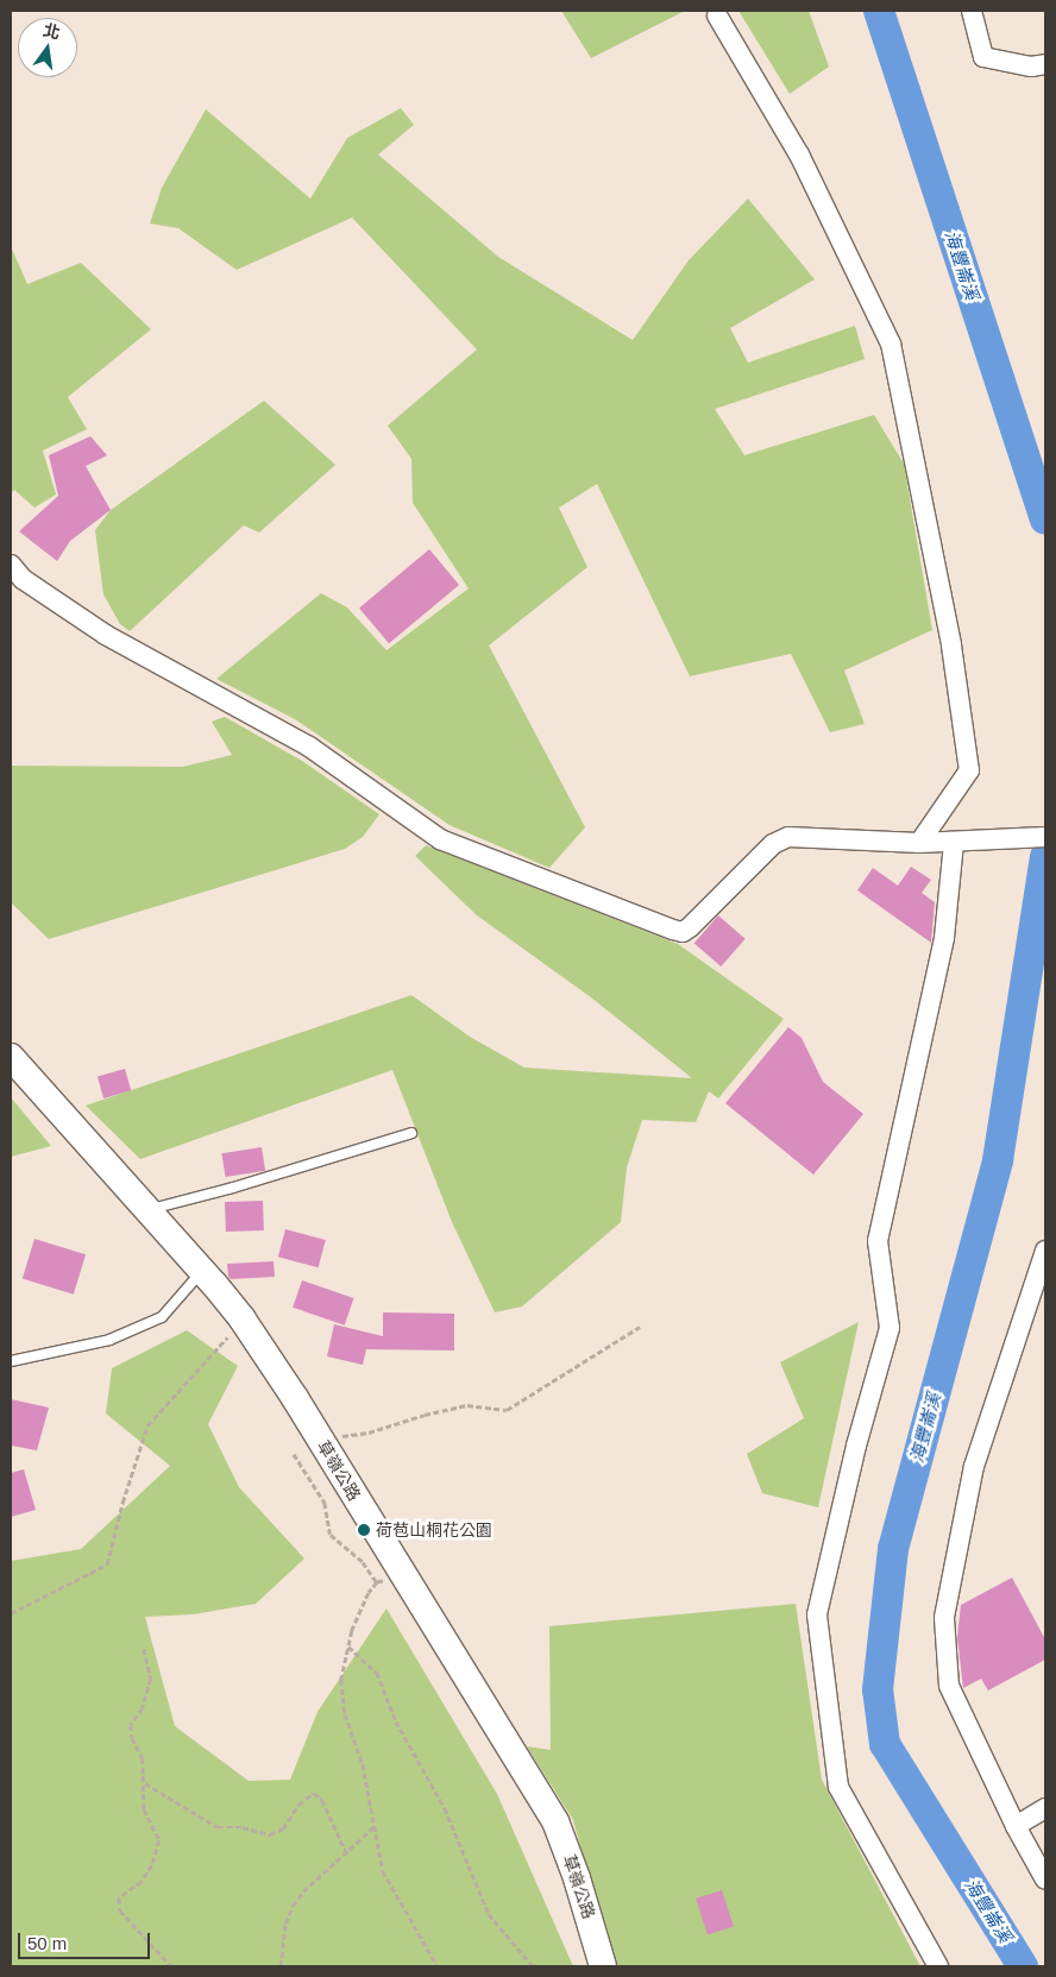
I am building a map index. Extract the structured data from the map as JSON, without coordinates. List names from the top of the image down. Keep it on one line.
{"streets":{"main road":["草嶺公路"]},"water":["海豐崙溪"],"places":["荷苞山桐花公園"],"scale_bar":"50 m","north":"top"}
